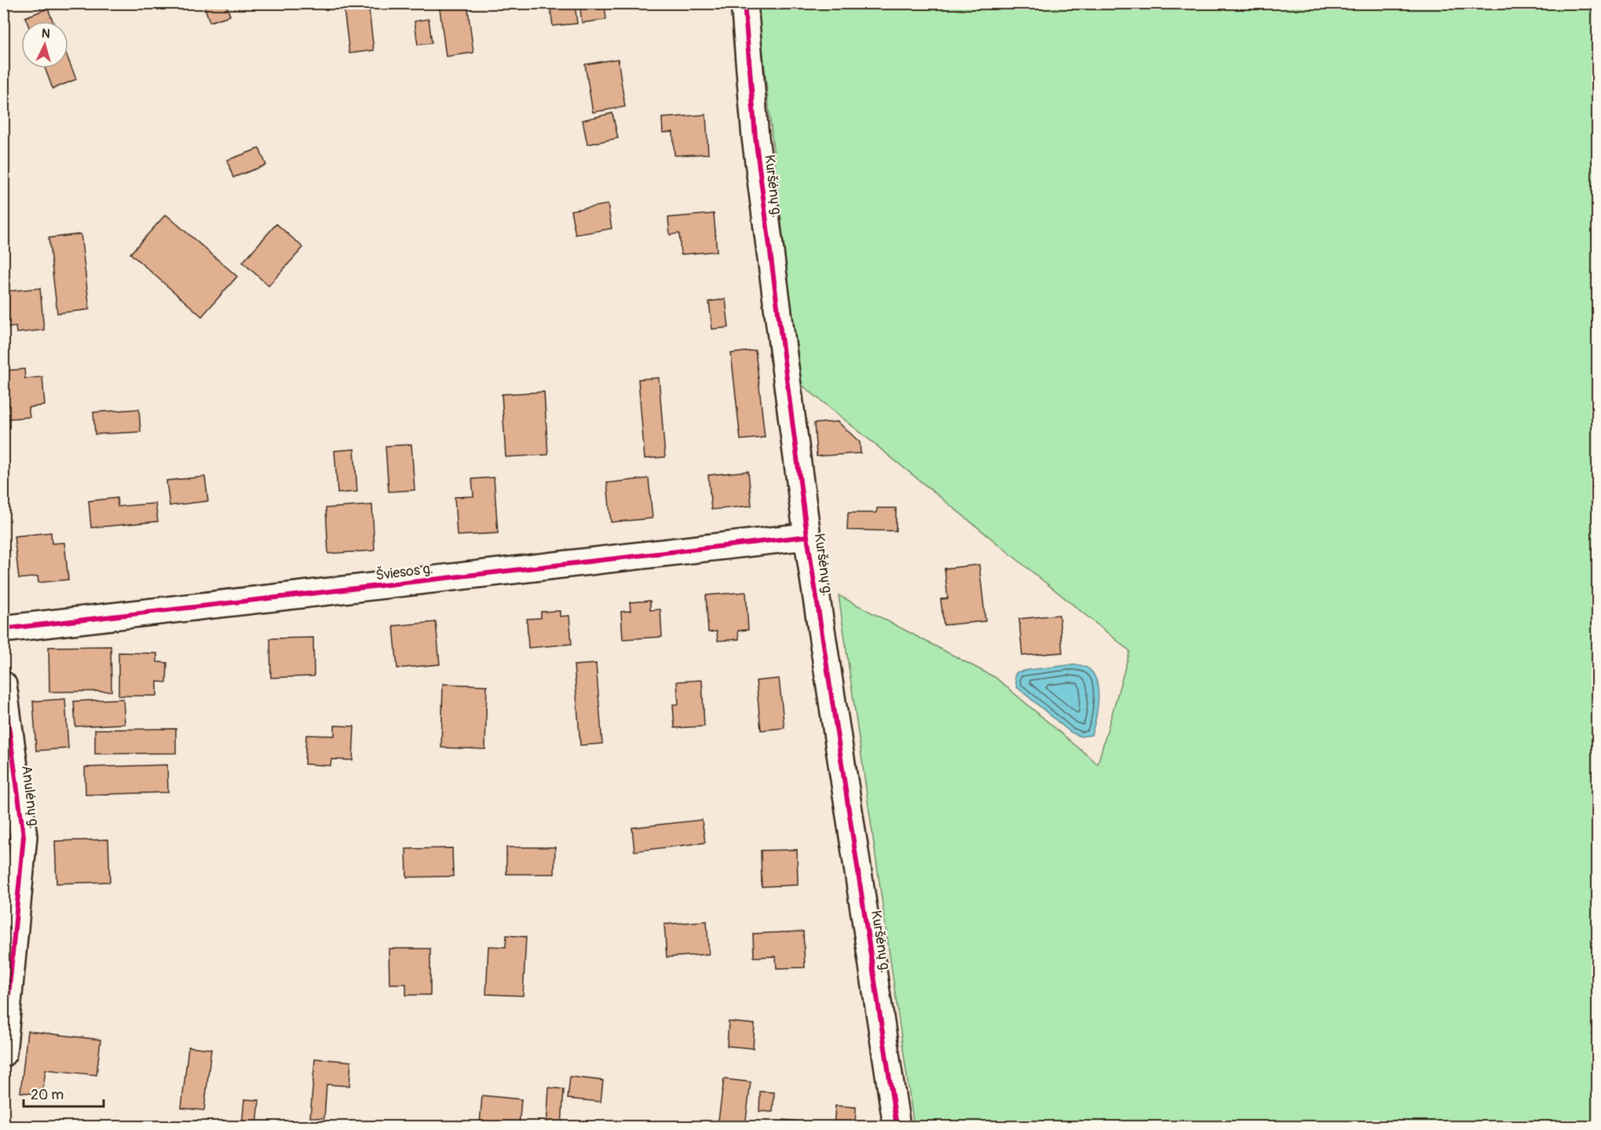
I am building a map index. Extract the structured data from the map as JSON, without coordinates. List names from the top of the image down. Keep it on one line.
{"streets":{"street":["Kuršėnų g.","Šviesos g.","Anulėnų g."]},"crossings":[["Kuršėnų g.","Šviesos g."]],"scale_bar":"20 m","north":"top"}
